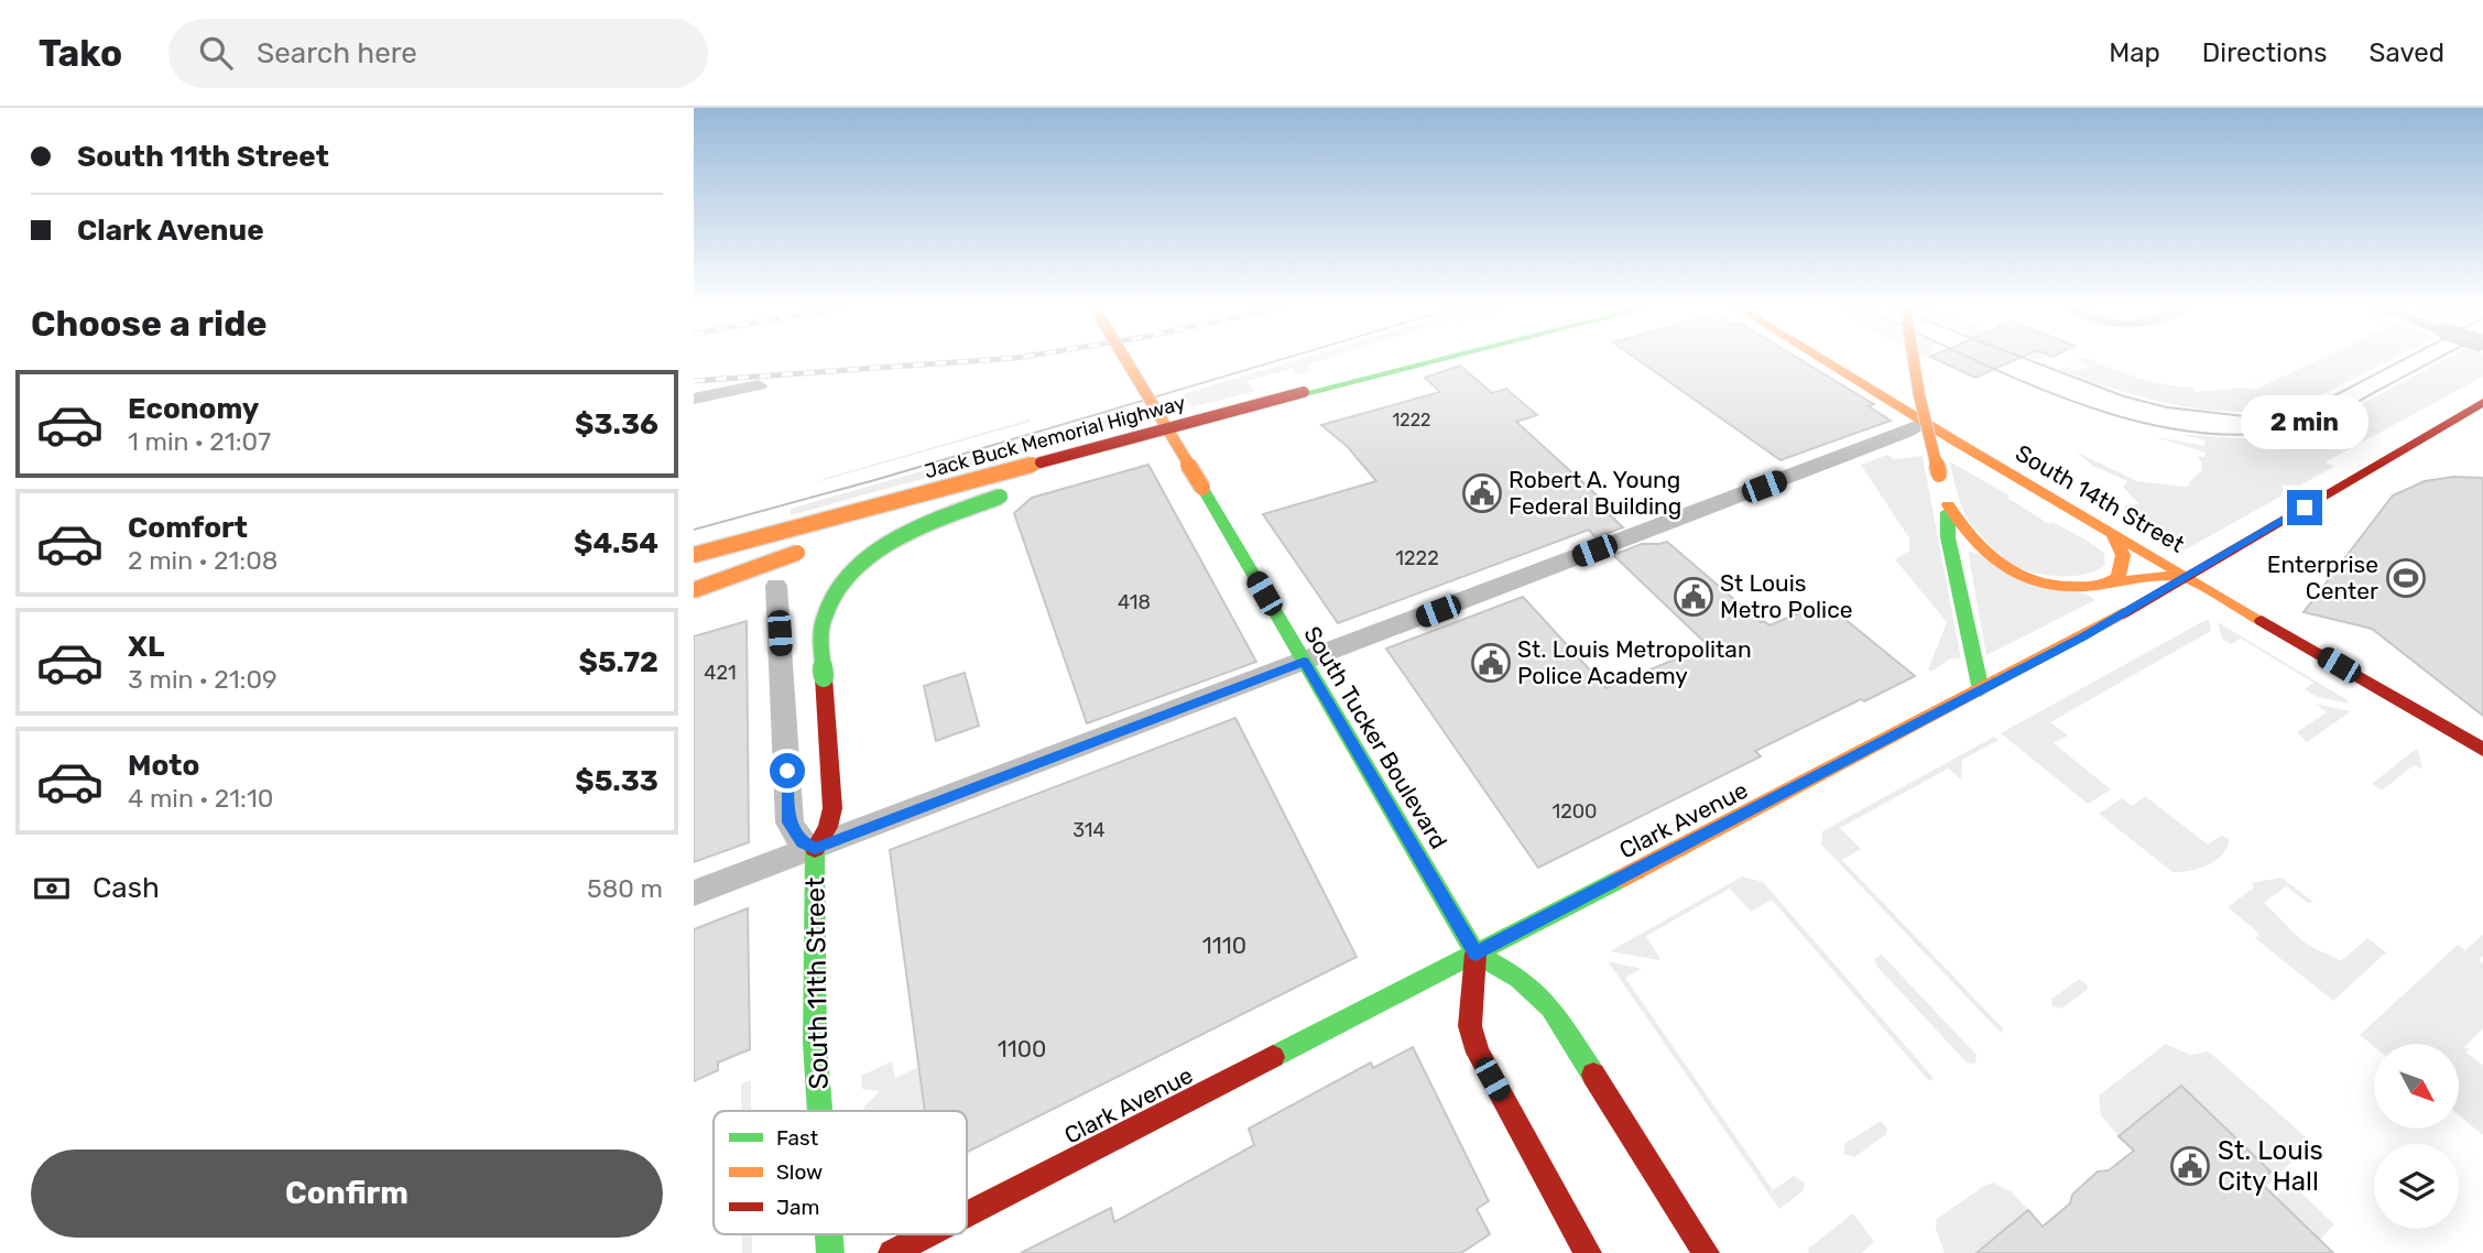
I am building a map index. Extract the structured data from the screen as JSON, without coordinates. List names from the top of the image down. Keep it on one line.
{"streets":{"main road":["Jack Buck Memorial Highway","South 14th Street","South Tucker Boulevard","Clark Avenue","South 11th Street"]},"crossings":[["South 14th Street","Clark Avenue"],["South Tucker Boulevard","Clark Avenue"]],"places":{"public building":["Robert A. Young Federal Building","St Louis Metro Police","St. Louis Metropolitan Police Academy","St. Louis City Hall"],"sports":["Enterprise Center"]},"house_numbers":["1222","1222","418","421","1200","314","1110","1100"],"legend":["Fast","Slow","Jam"],"north":"bottom right","page":{"header":"Tako","search":"Search here","nav":["Map","Directions","Saved"],"banner":["South 11th Street","Clark Avenue"],"heading":"Choose a ride","list":[{"name":"Economy","note":"1 min · 21:07","value":"$3.36"},{"name":"Comfort","note":"2 min · 21:08","value":"$4.54"},{"name":"XL","note":"3 min · 21:09","value":"$5.72"},{"name":"Moto","note":"4 min · 21:10","value":"$5.33"}],"bubble":"2 min","pay":["Cash","580 m"],"buttons":"Confirm"}}
